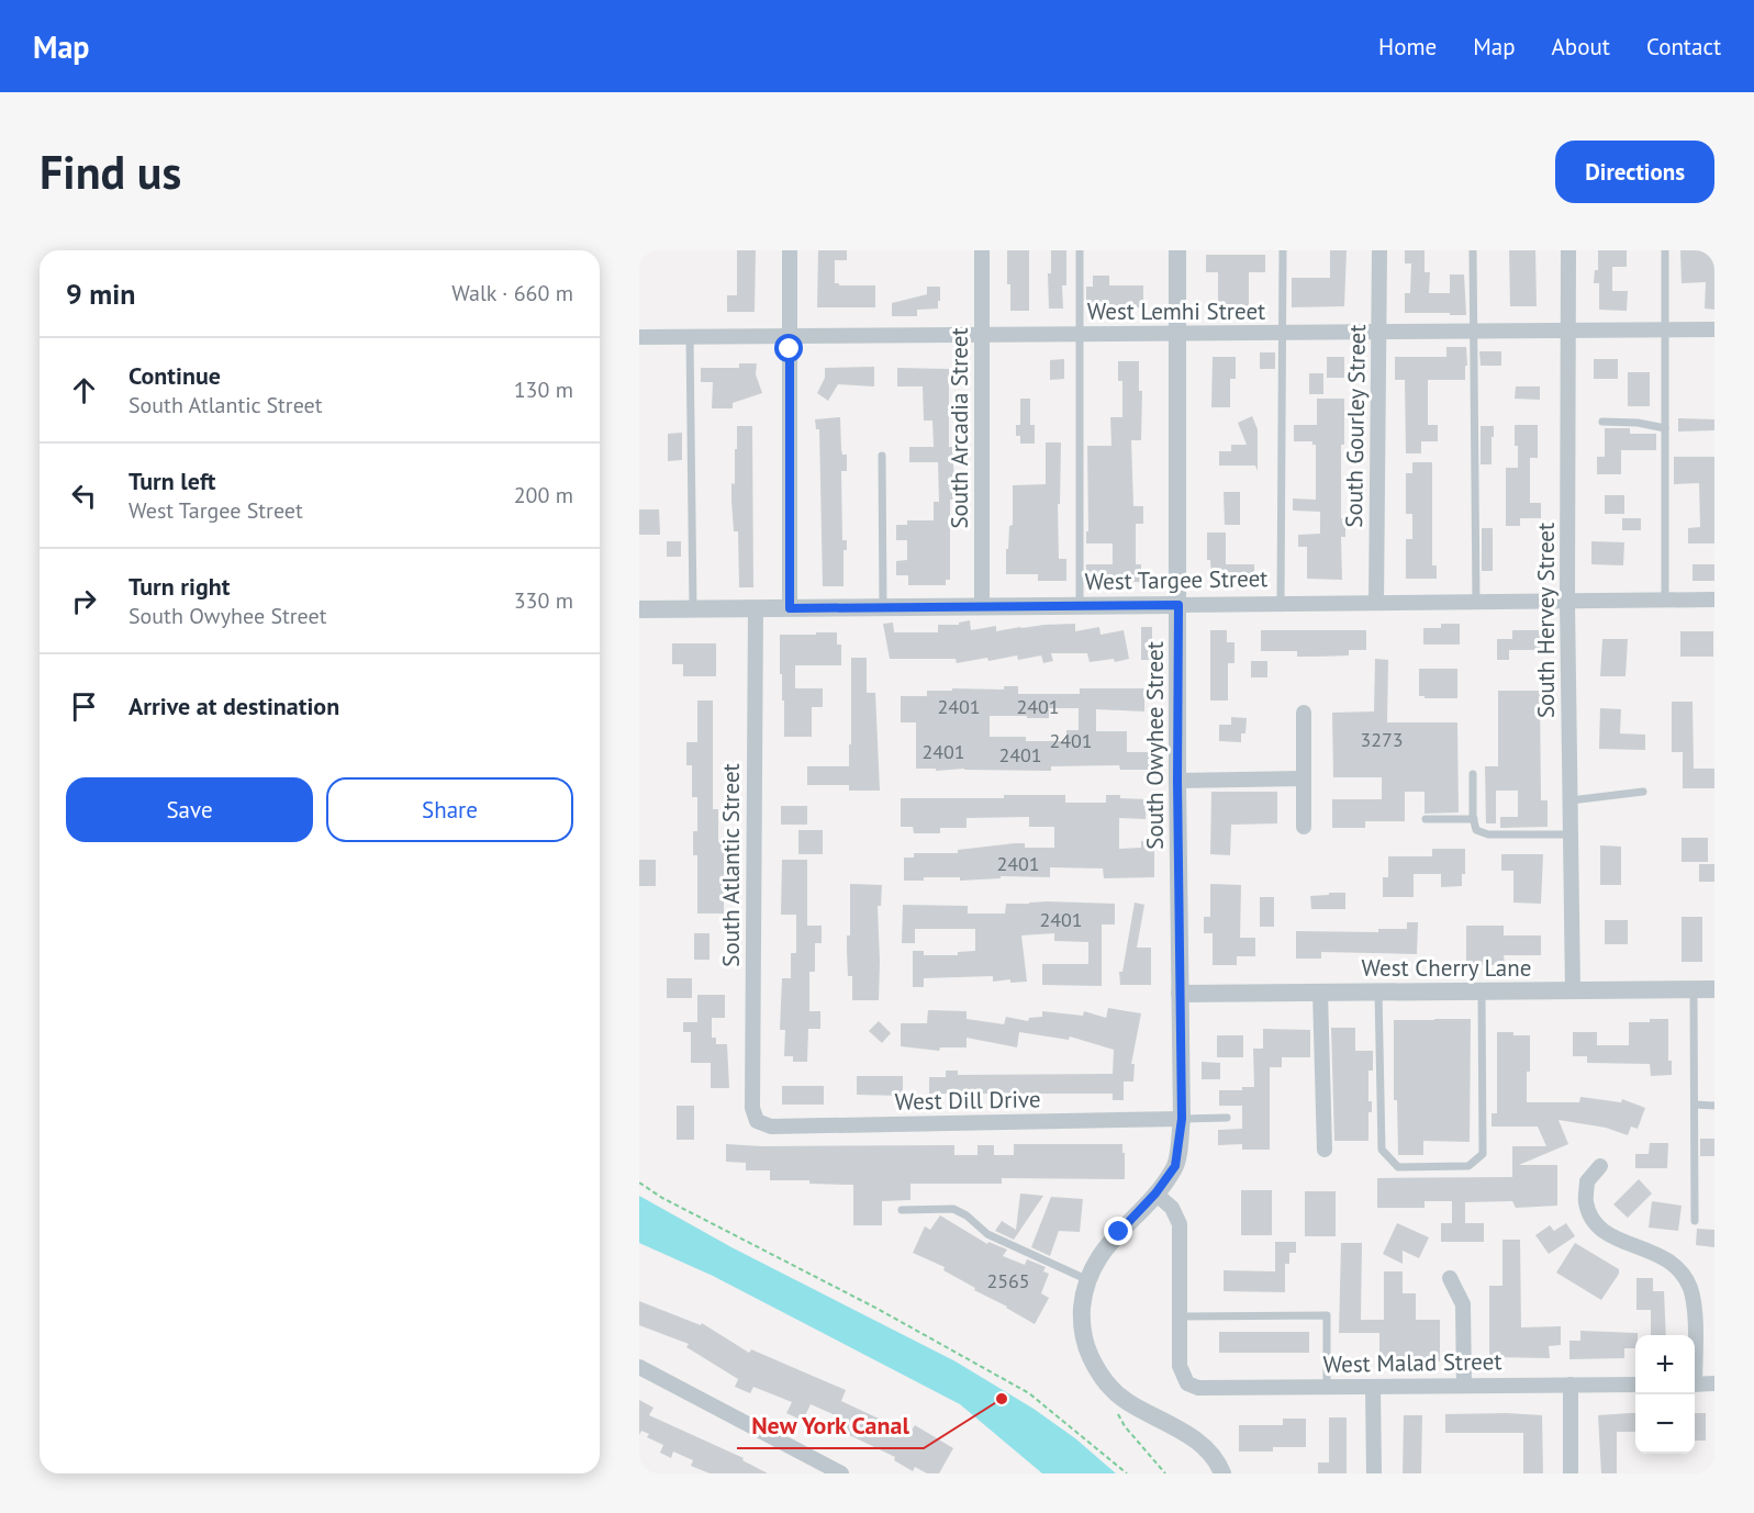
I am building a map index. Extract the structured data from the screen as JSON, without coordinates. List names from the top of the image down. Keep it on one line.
{"streets":{"street":["West Lemhi Street","South Gourley Street","South Arcadia Street","West Targee Street","South Hervey Street","South Owyhee Street","South Atlantic Street","West Cherry Lane","West Dill Drive","West Malad Street"]},"crossings":[["West Lemhi Street","South Gourley Street"],["West Lemhi Street","South Arcadia Street"],["West Lemhi Street","South Hervey Street"],["West Lemhi Street","South Owyhee Street"],["South Gourley Street","West Targee Street"],["South Arcadia Street","West Targee Street"],["West Targee Street","South Hervey Street"],["West Targee Street","South Owyhee Street"],["West Targee Street","South Atlantic Street"],["South Hervey Street","West Cherry Lane"],["South Owyhee Street","West Cherry Lane"],["South Owyhee Street","West Dill Drive"],["South Atlantic Street","West Dill Drive"]],"places":["New York Canal"],"house_numbers":["2401","2401","3273","2401","2401","2401","2401","2401","2565"],"page":{"header":"Map","nav":["Home","Map","About","Contact"],"buttons":["Directions",["Save","Share"]],"title":"Find us","heading":["9 min","Walk · 660 m"],"list":[["Continue","South Atlantic Street","130 m"],["Turn left","West Targee Street","200 m"],["Turn right","South Owyhee Street","330 m"],"Arrive at destination"],"map_buttons":["+","−"]}}
